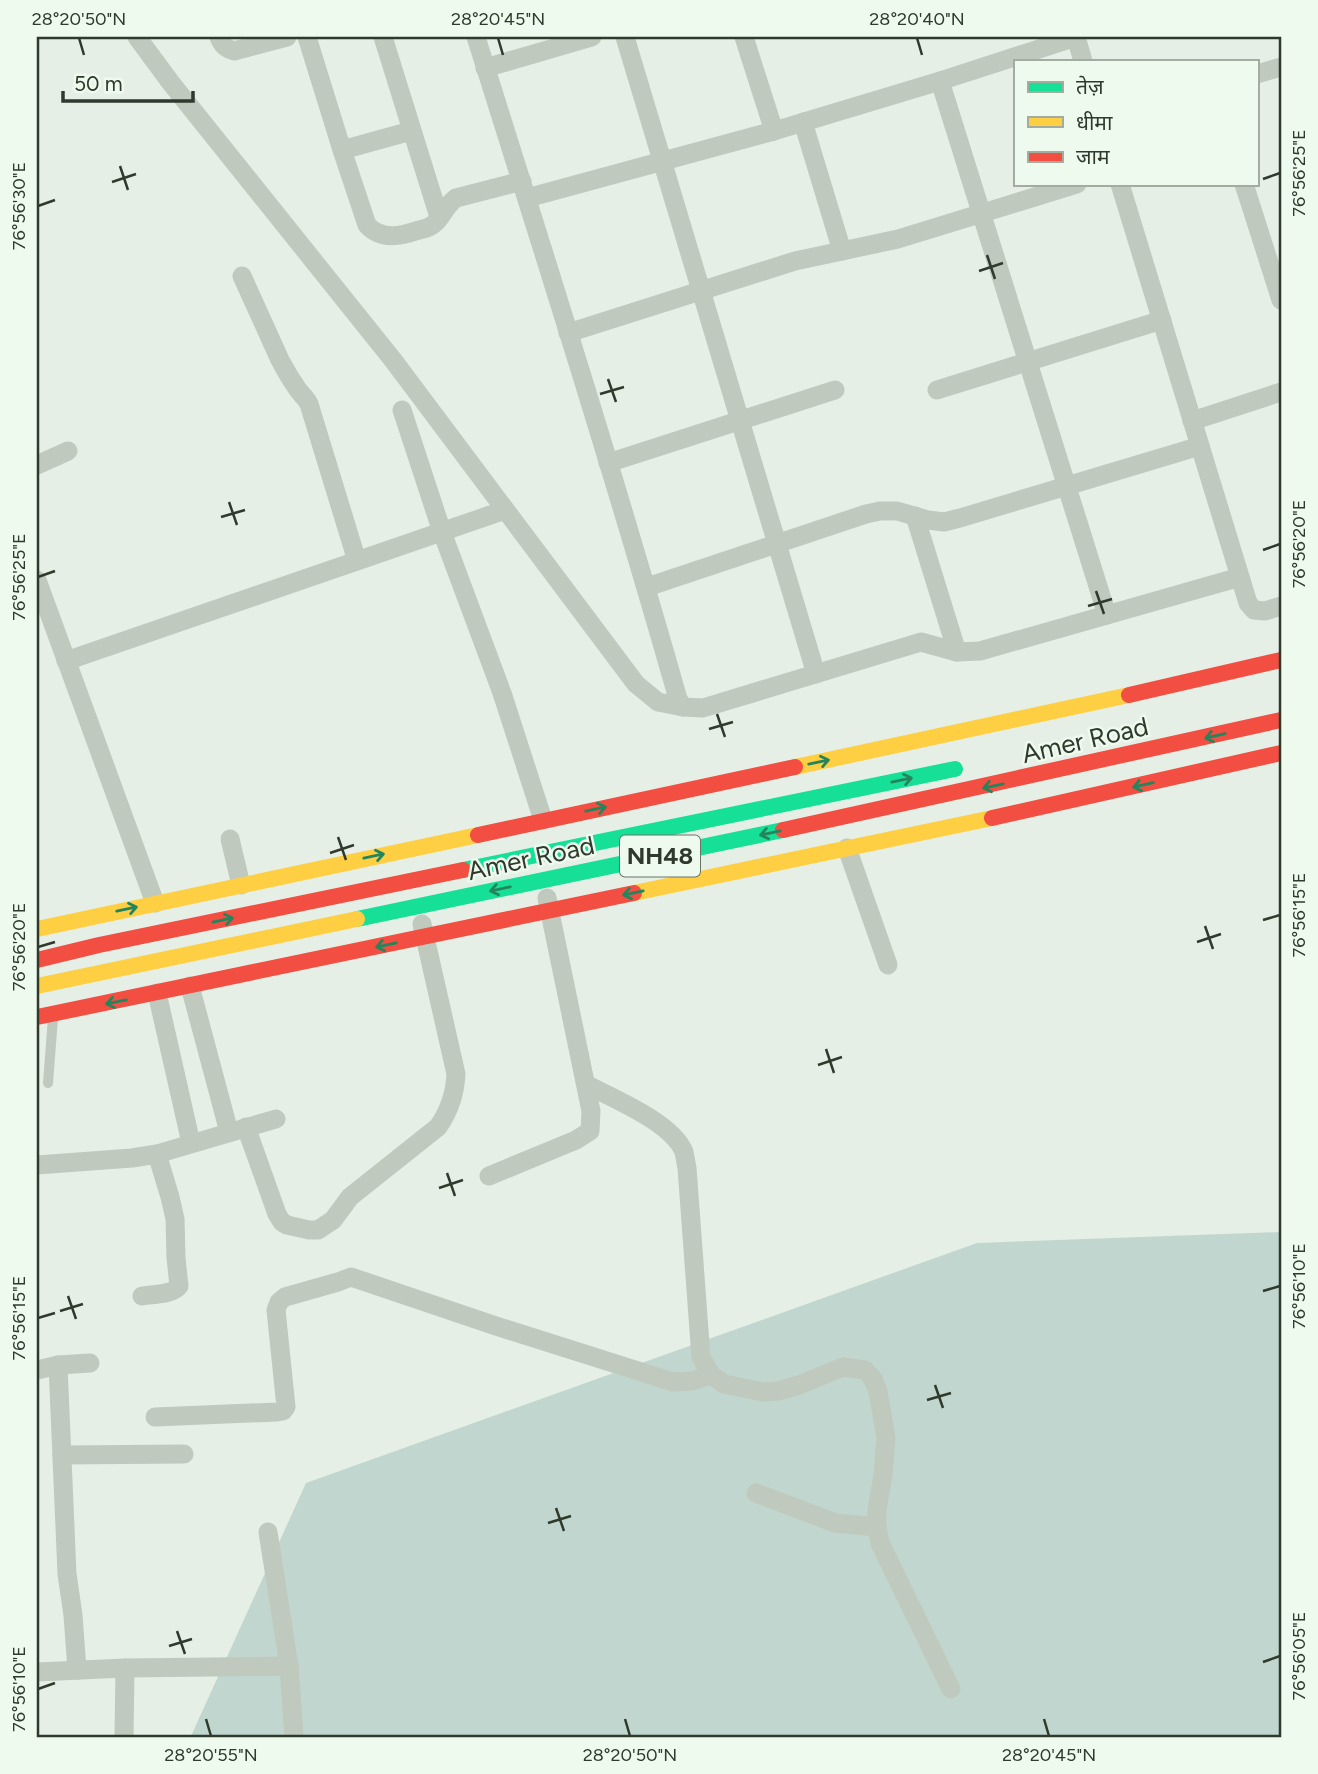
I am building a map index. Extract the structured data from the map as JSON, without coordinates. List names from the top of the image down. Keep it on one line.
{"streets":{"main road":["Amer Road","NH48"]},"legend":["तेज़","धीमा","जाम"],"scale_bar":"50 m","coordinates":["28°20'50\"N","28°20'45\"N","28°20'40\"N","76°56'25\"E","76°56'30\"E","76°56'20\"E","76°56'15\"E","76°56'10\"E","76°56'05\"E","28°20'55\"N"]}
